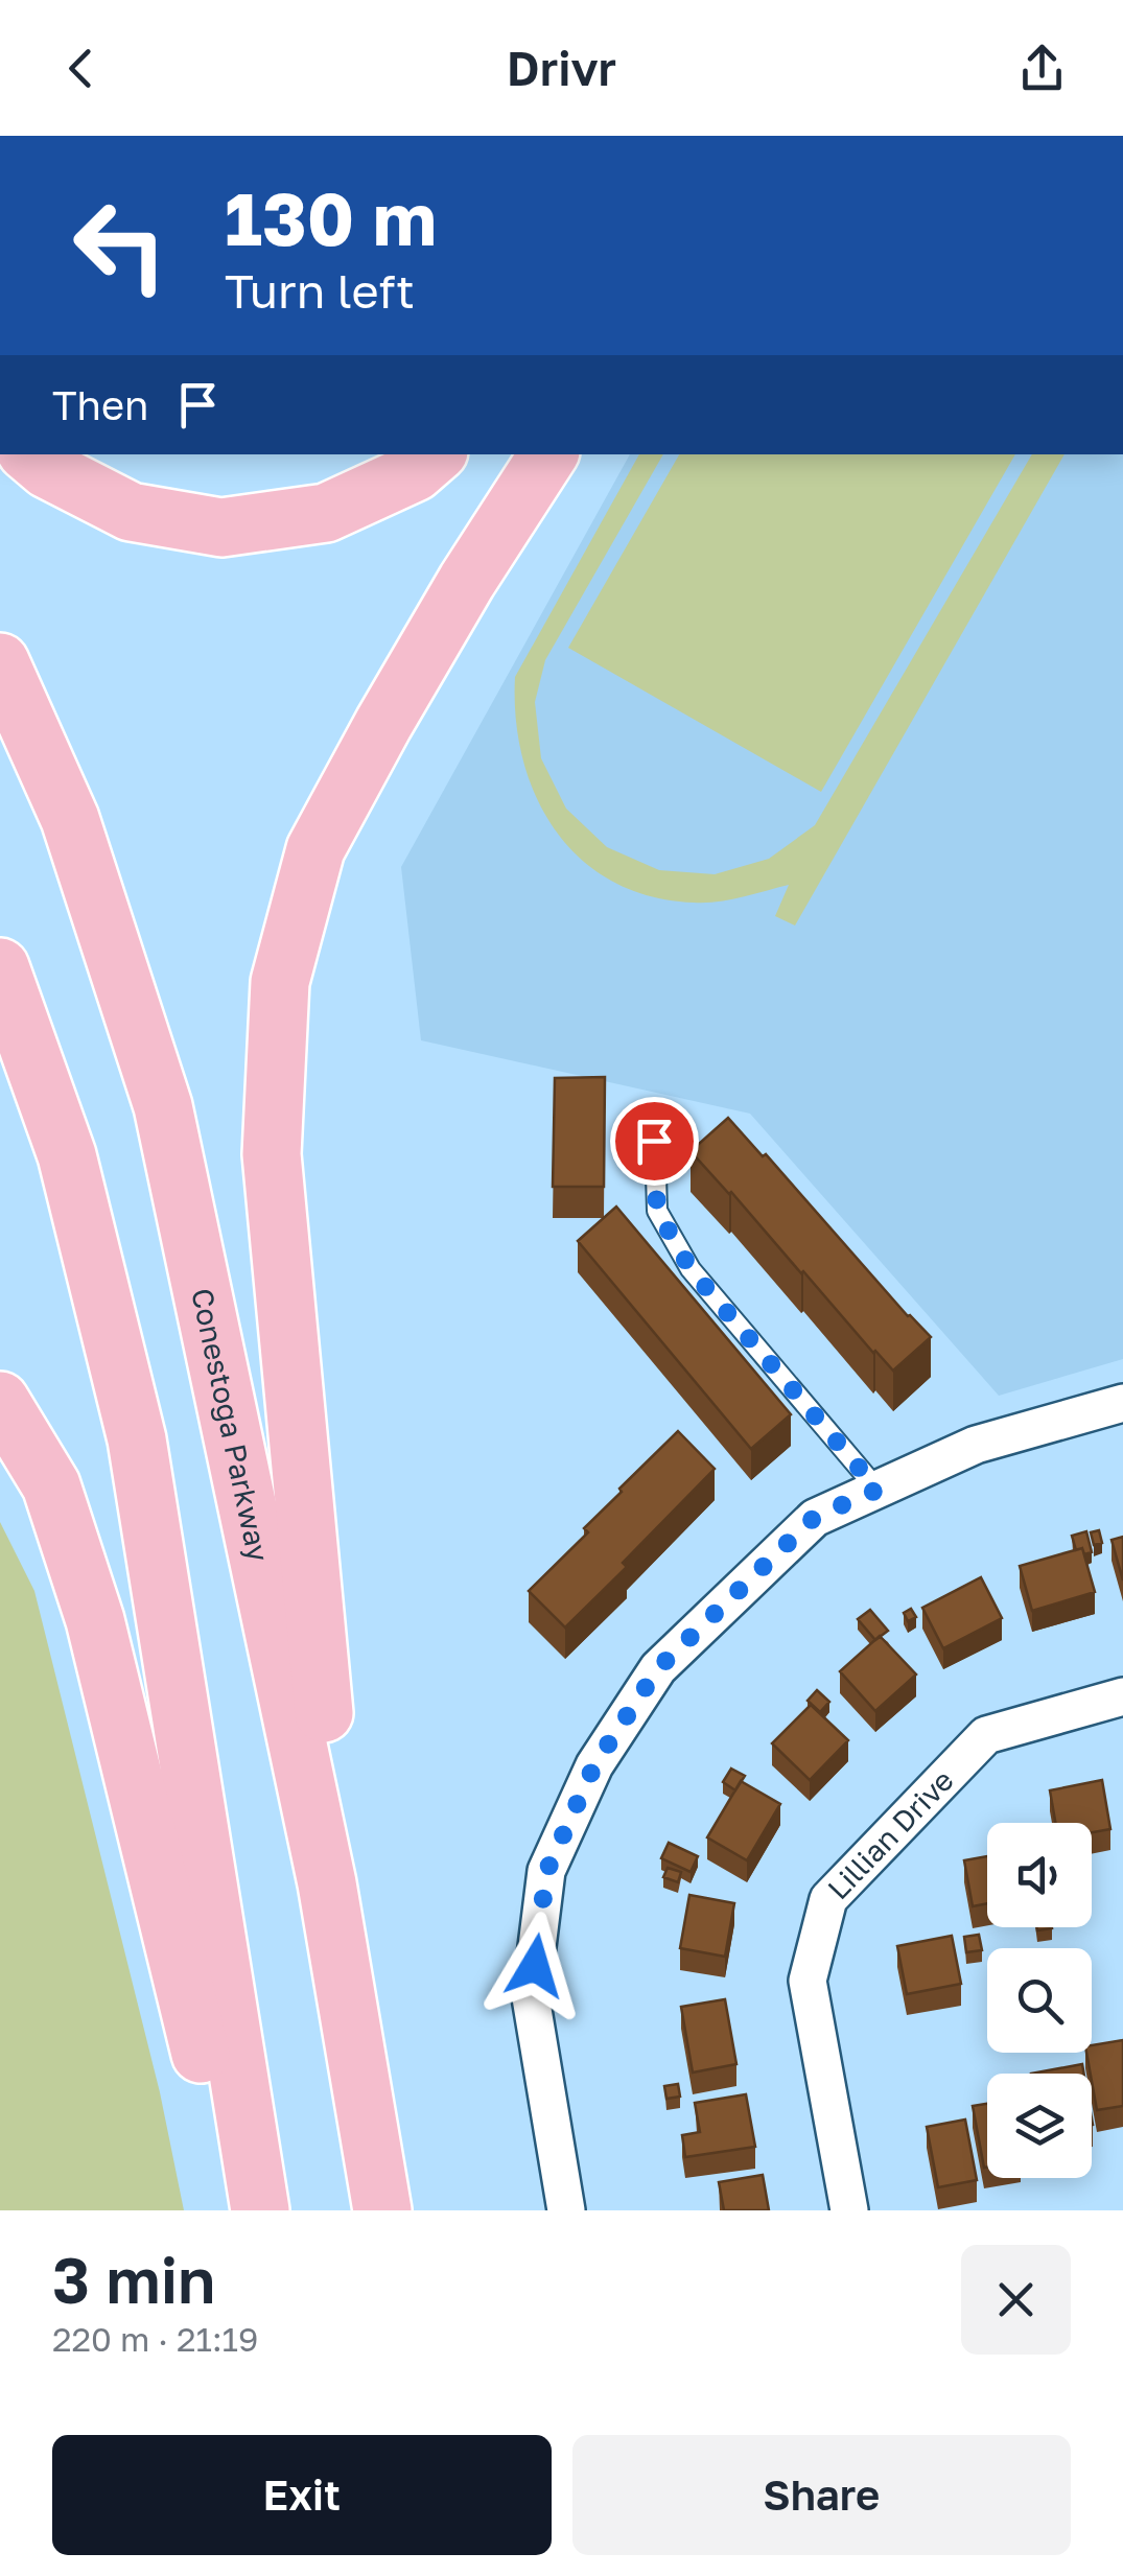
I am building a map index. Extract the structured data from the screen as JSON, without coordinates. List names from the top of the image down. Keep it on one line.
{"streets":{"highway":["Conestoga Parkway"],"street":["Lillian Drive"]},"page":{"header":"Drivr","turn":["130 m","Turn left"],"then":"Then","heading":["3 min","220 m · 21:19"],"buttons":["Exit","Share"]}}
